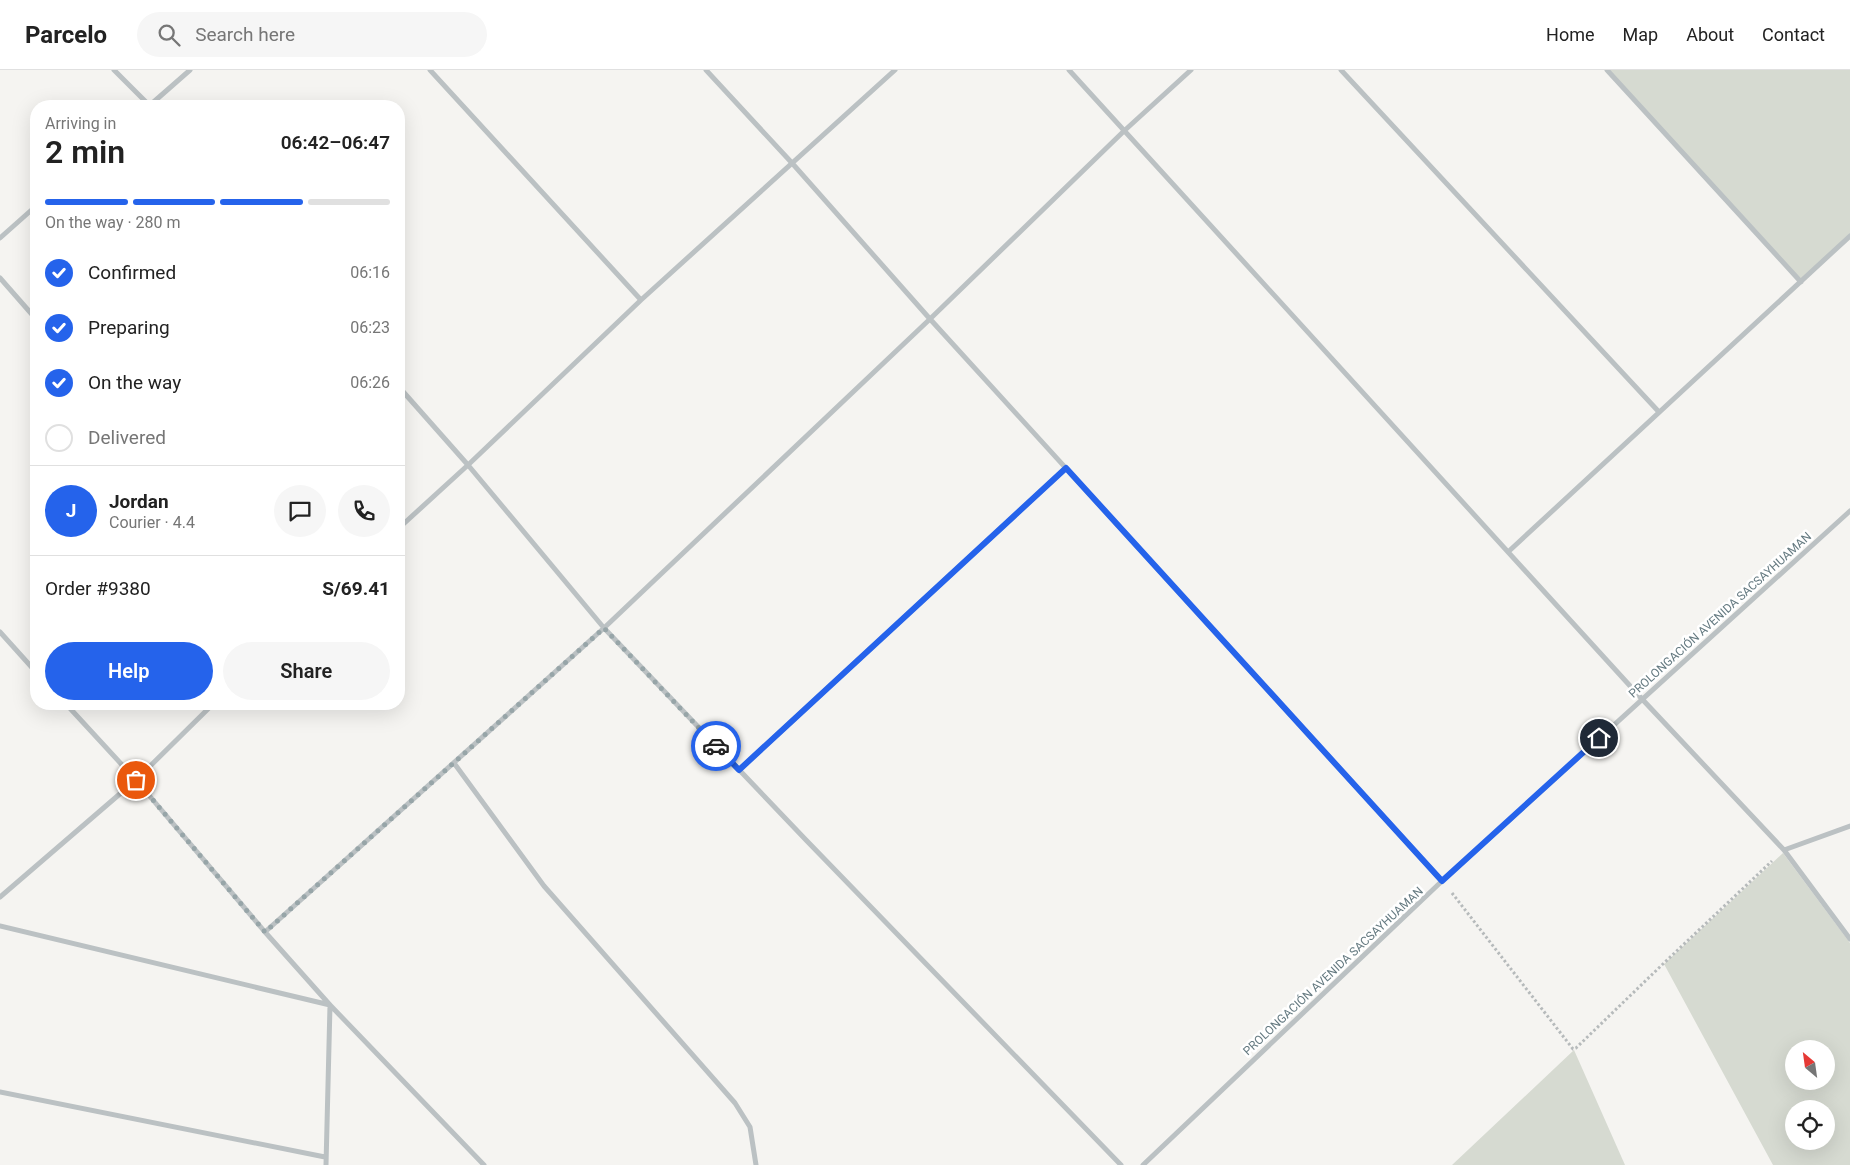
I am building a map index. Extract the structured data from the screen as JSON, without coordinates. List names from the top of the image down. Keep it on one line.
{"streets":{"street":["PROLONGACIÓN AVENIDA SACSAYHUAMAN"]},"north":"top left","page":{"header":"Parcelo","search":"Search here","nav":["Home","Map","About","Contact"],"heading":["2 min","Arriving in","06:42–06:47"],"panel":["Jordan","Courier · 4.4","Order #9380","S/69.41"],"bar":"On the way · 280 m","list":[["Confirmed","06:16"],["Preparing","06:23"],["On the way","06:26"],"Delivered"],"round":"J","buttons":["Help","Share"]}}
